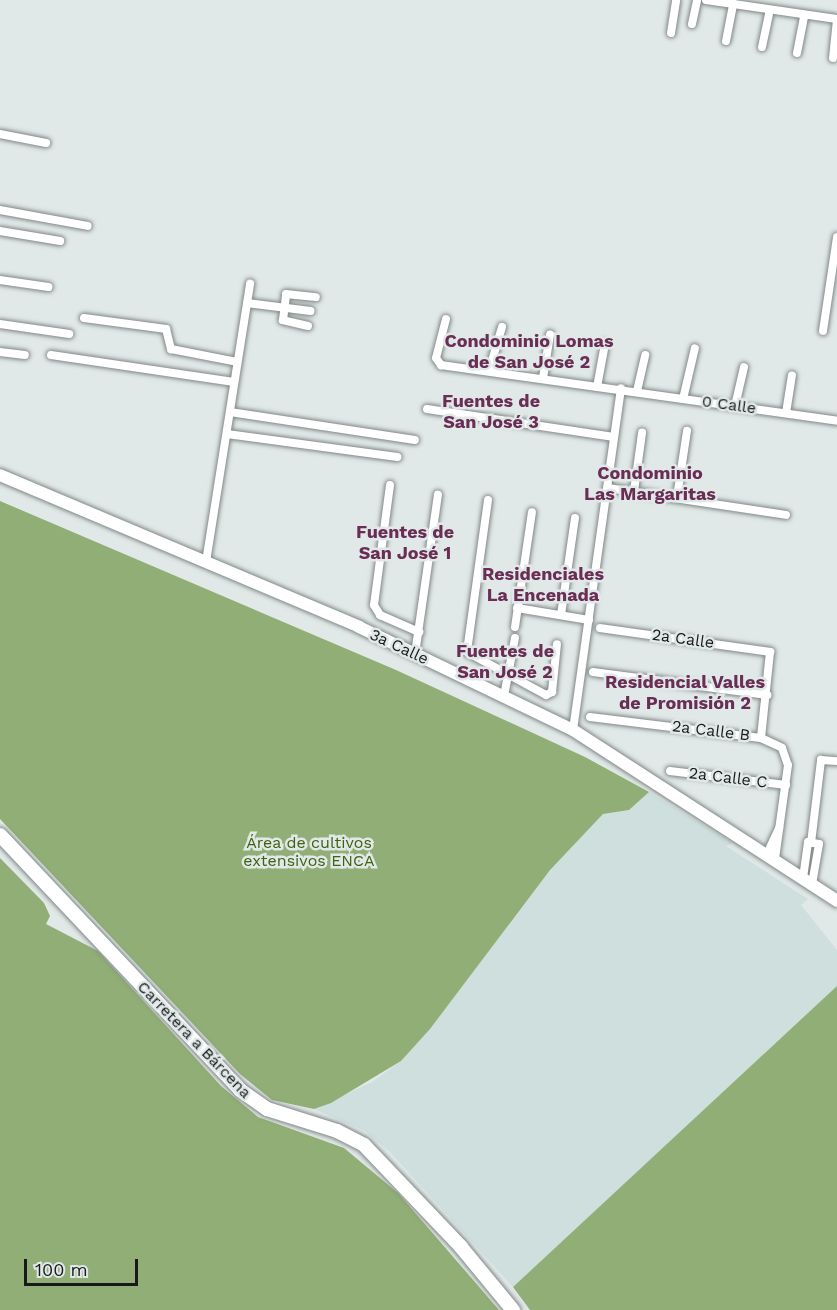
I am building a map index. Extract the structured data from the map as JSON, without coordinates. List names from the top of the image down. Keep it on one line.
{"streets":{"main road":["3a Calle","Carretera a Bárcena"],"street":["0 Calle","2a Calle","2a Calle B","2a Calle C"]},"districts":["Condominio Lomas de San José 2","Fuentes de San José 3","Condominio Las Margaritas","Fuentes de San José 1","Residenciales La Encenada","Fuentes de San José 2","Residencial Valles de Promisión 2"],"parks":["Área de cultivos extensivos ENCA"],"scale_bar":"100 m"}
